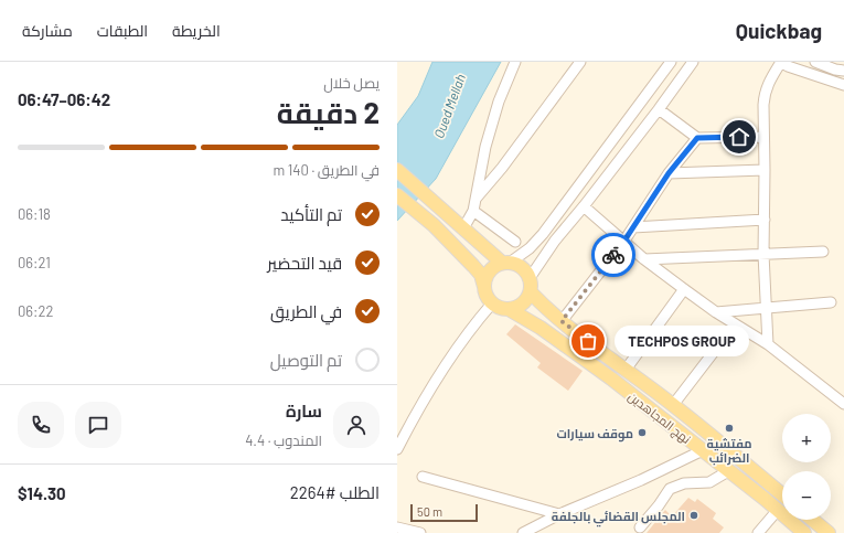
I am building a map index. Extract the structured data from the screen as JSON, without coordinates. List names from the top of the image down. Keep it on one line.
{"streets":{"main road":["نهج المجاهدين"]},"water":["Oued Mellah"],"places":["TECHPOS GROUP","مفتشية الضرائب","موقف سيارات","المجلس القضائي بالجلفة"],"scale_bar":"50 m","page":{"header":"Quickbag","nav":["الخريطة","الطبقات","مشاركة"],"heading":["2 دقيقة","يصل خلال","06:42–06:47"],"panel":["سارة","المندوب · 4.4","الطلب #2264","$14.30"],"bar":"في الطريق · 140 m","list":[["تم التأكيد","06:18"],["قيد التحضير","06:21"],["في الطريق","06:22"],"تم التوصيل"],"bubble":"TECHPOS GROUP","map_buttons":["+","−"],"scale":"50 m"}}
